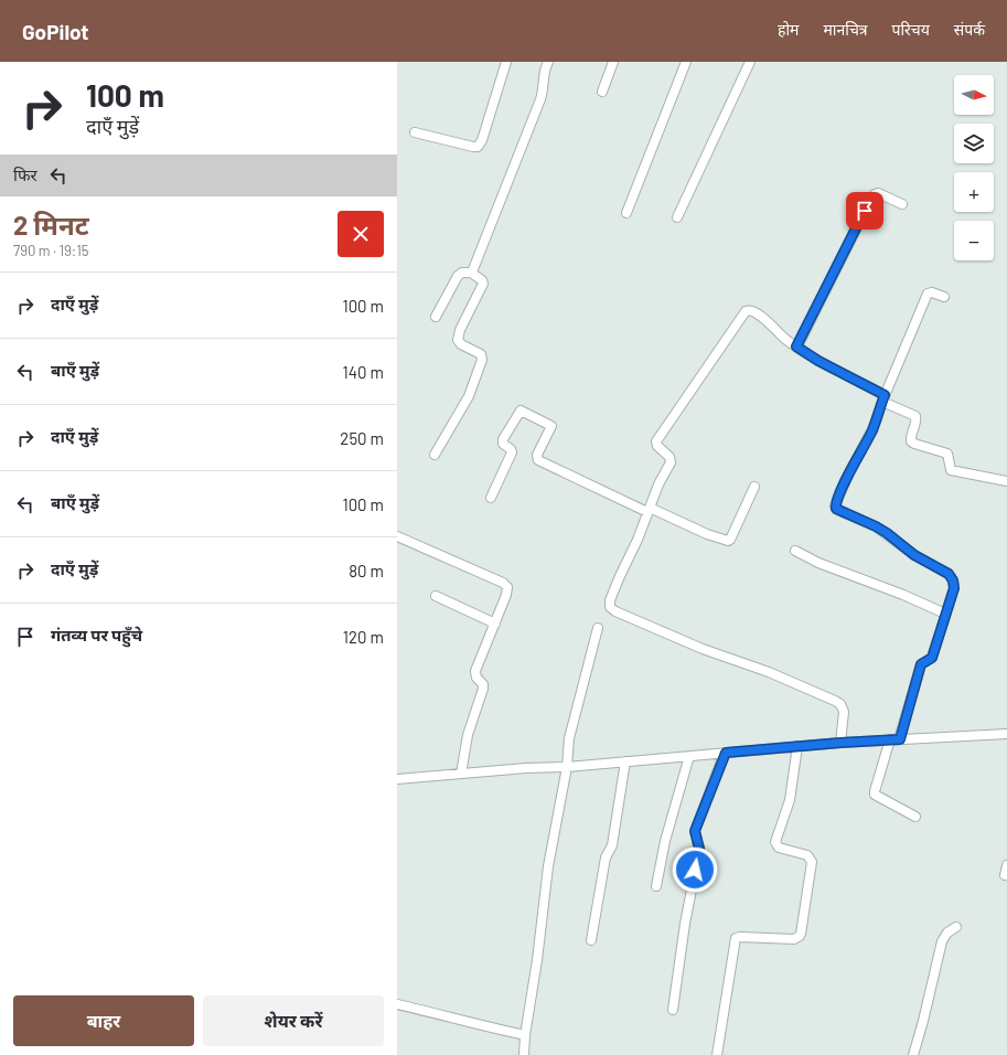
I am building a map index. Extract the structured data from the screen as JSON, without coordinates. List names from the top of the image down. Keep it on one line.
{"north":"right","page":{"header":"GoPilot","nav":["होम","मानचित्र","परिचय","संपर्क"],"turn":["100 m","दाएँ मुड़ें"],"map_buttons":["+","−"],"then":"फिर","heading":["2 मिनट","790 m · 19:15"],"list":[{"name":"दाएँ मुड़ें","value":"100 m"},{"name":"बाएँ मुड़ें","value":"140 m"},{"name":"दाएँ मुड़ें","value":"250 m"},{"name":"बाएँ मुड़ें","value":"100 m"},{"name":"दाएँ मुड़ें","value":"80 m"},{"name":"गंतव्य पर पहुँचे","value":"120 m"}],"buttons":["बाहर","शेयर करें"]}}
